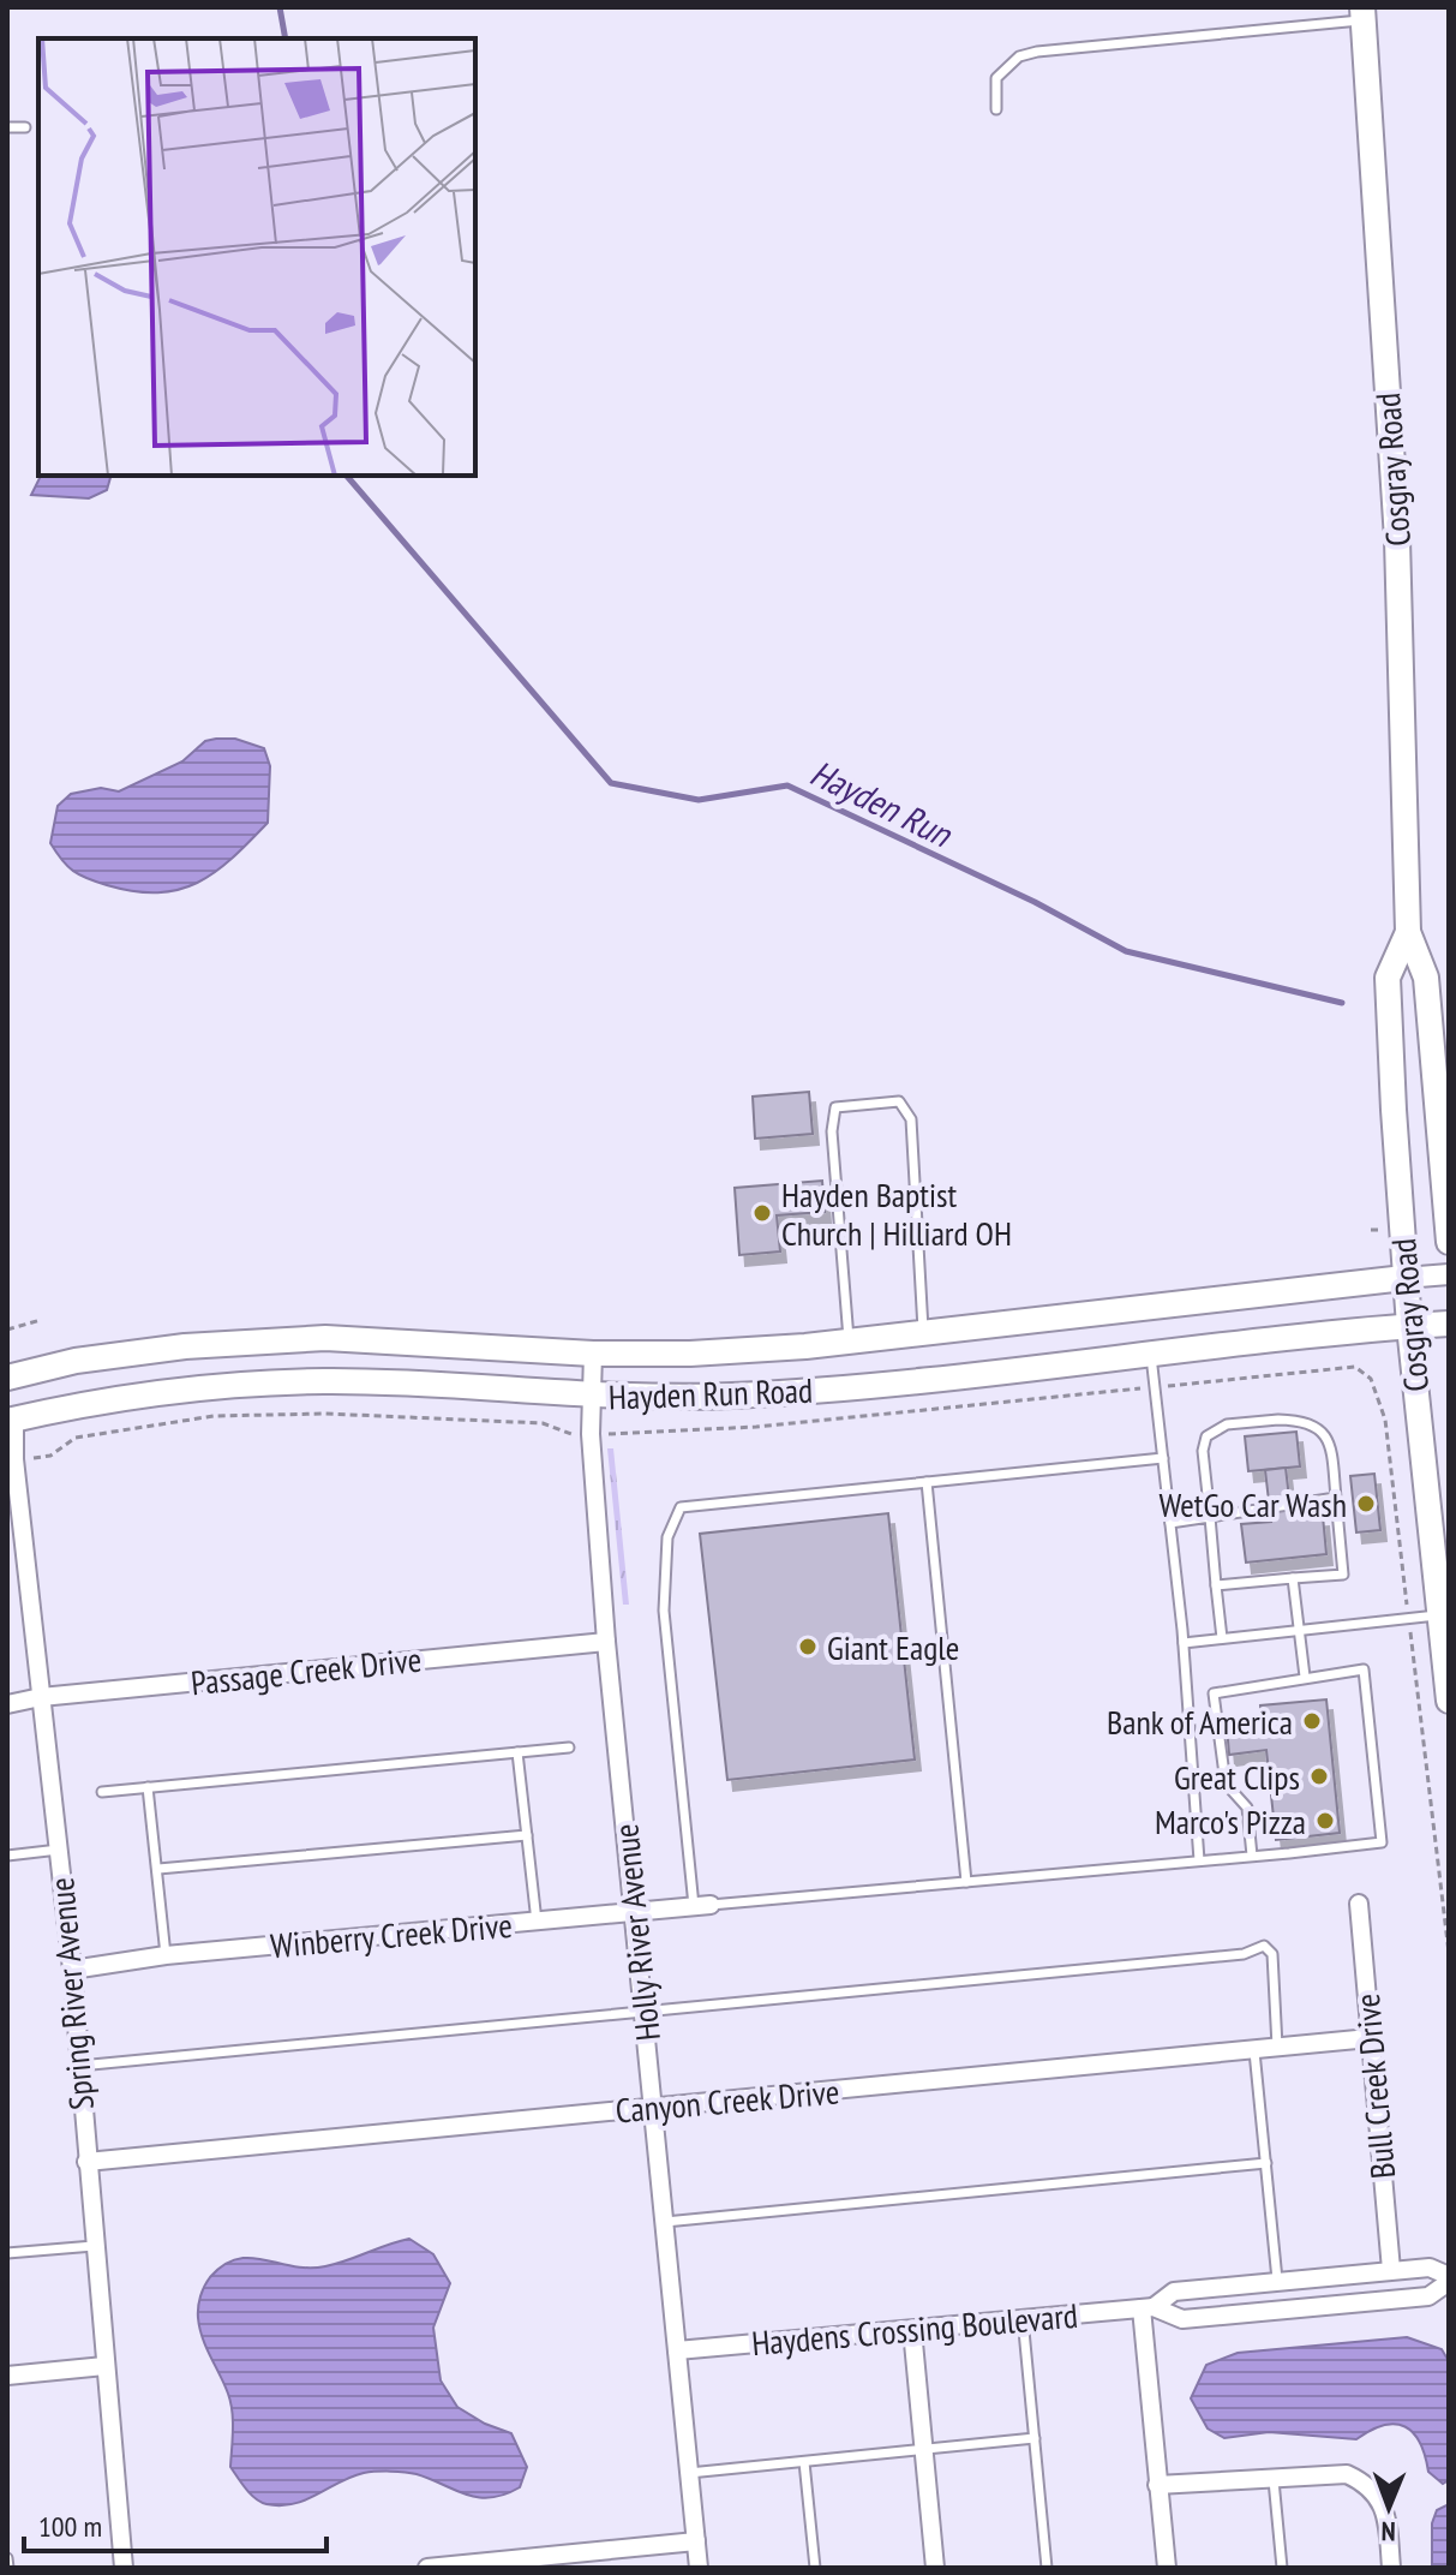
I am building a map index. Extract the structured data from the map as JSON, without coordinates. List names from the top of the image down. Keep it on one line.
{"streets":{"main road":["Cosgray Road","Hayden Run Road"],"street":["Passage Creek Drive","Holly River Avenue","Winberry Creek Drive","Spring River Avenue","Bull Creek Drive","Canyon Creek Drive","Haydens Crossing Boulevard"]},"crossings":[["Cosgray Road","Hayden Run Road"],["Hayden Run Road","Holly River Avenue"],["Hayden Run Road","Spring River Avenue"],["Passage Creek Drive","Holly River Avenue"],["Passage Creek Drive","Spring River Avenue"],["Holly River Avenue","Winberry Creek Drive"],["Holly River Avenue","Canyon Creek Drive"],["Holly River Avenue","Haydens Crossing Boulevard"],["Winberry Creek Drive","Spring River Avenue"],["Spring River Avenue","Canyon Creek Drive"],["Bull Creek Drive","Canyon Creek Drive"],["Bull Creek Drive","Haydens Crossing Boulevard"]],"water":["Hayden Run"],"places":["Hayden Baptist Church | Hilliard OH","WetGo Car Wash","Giant Eagle","Bank of America","Great Clips","Marco's Pizza"],"scale_bar":"100 m","north":"bottom"}
